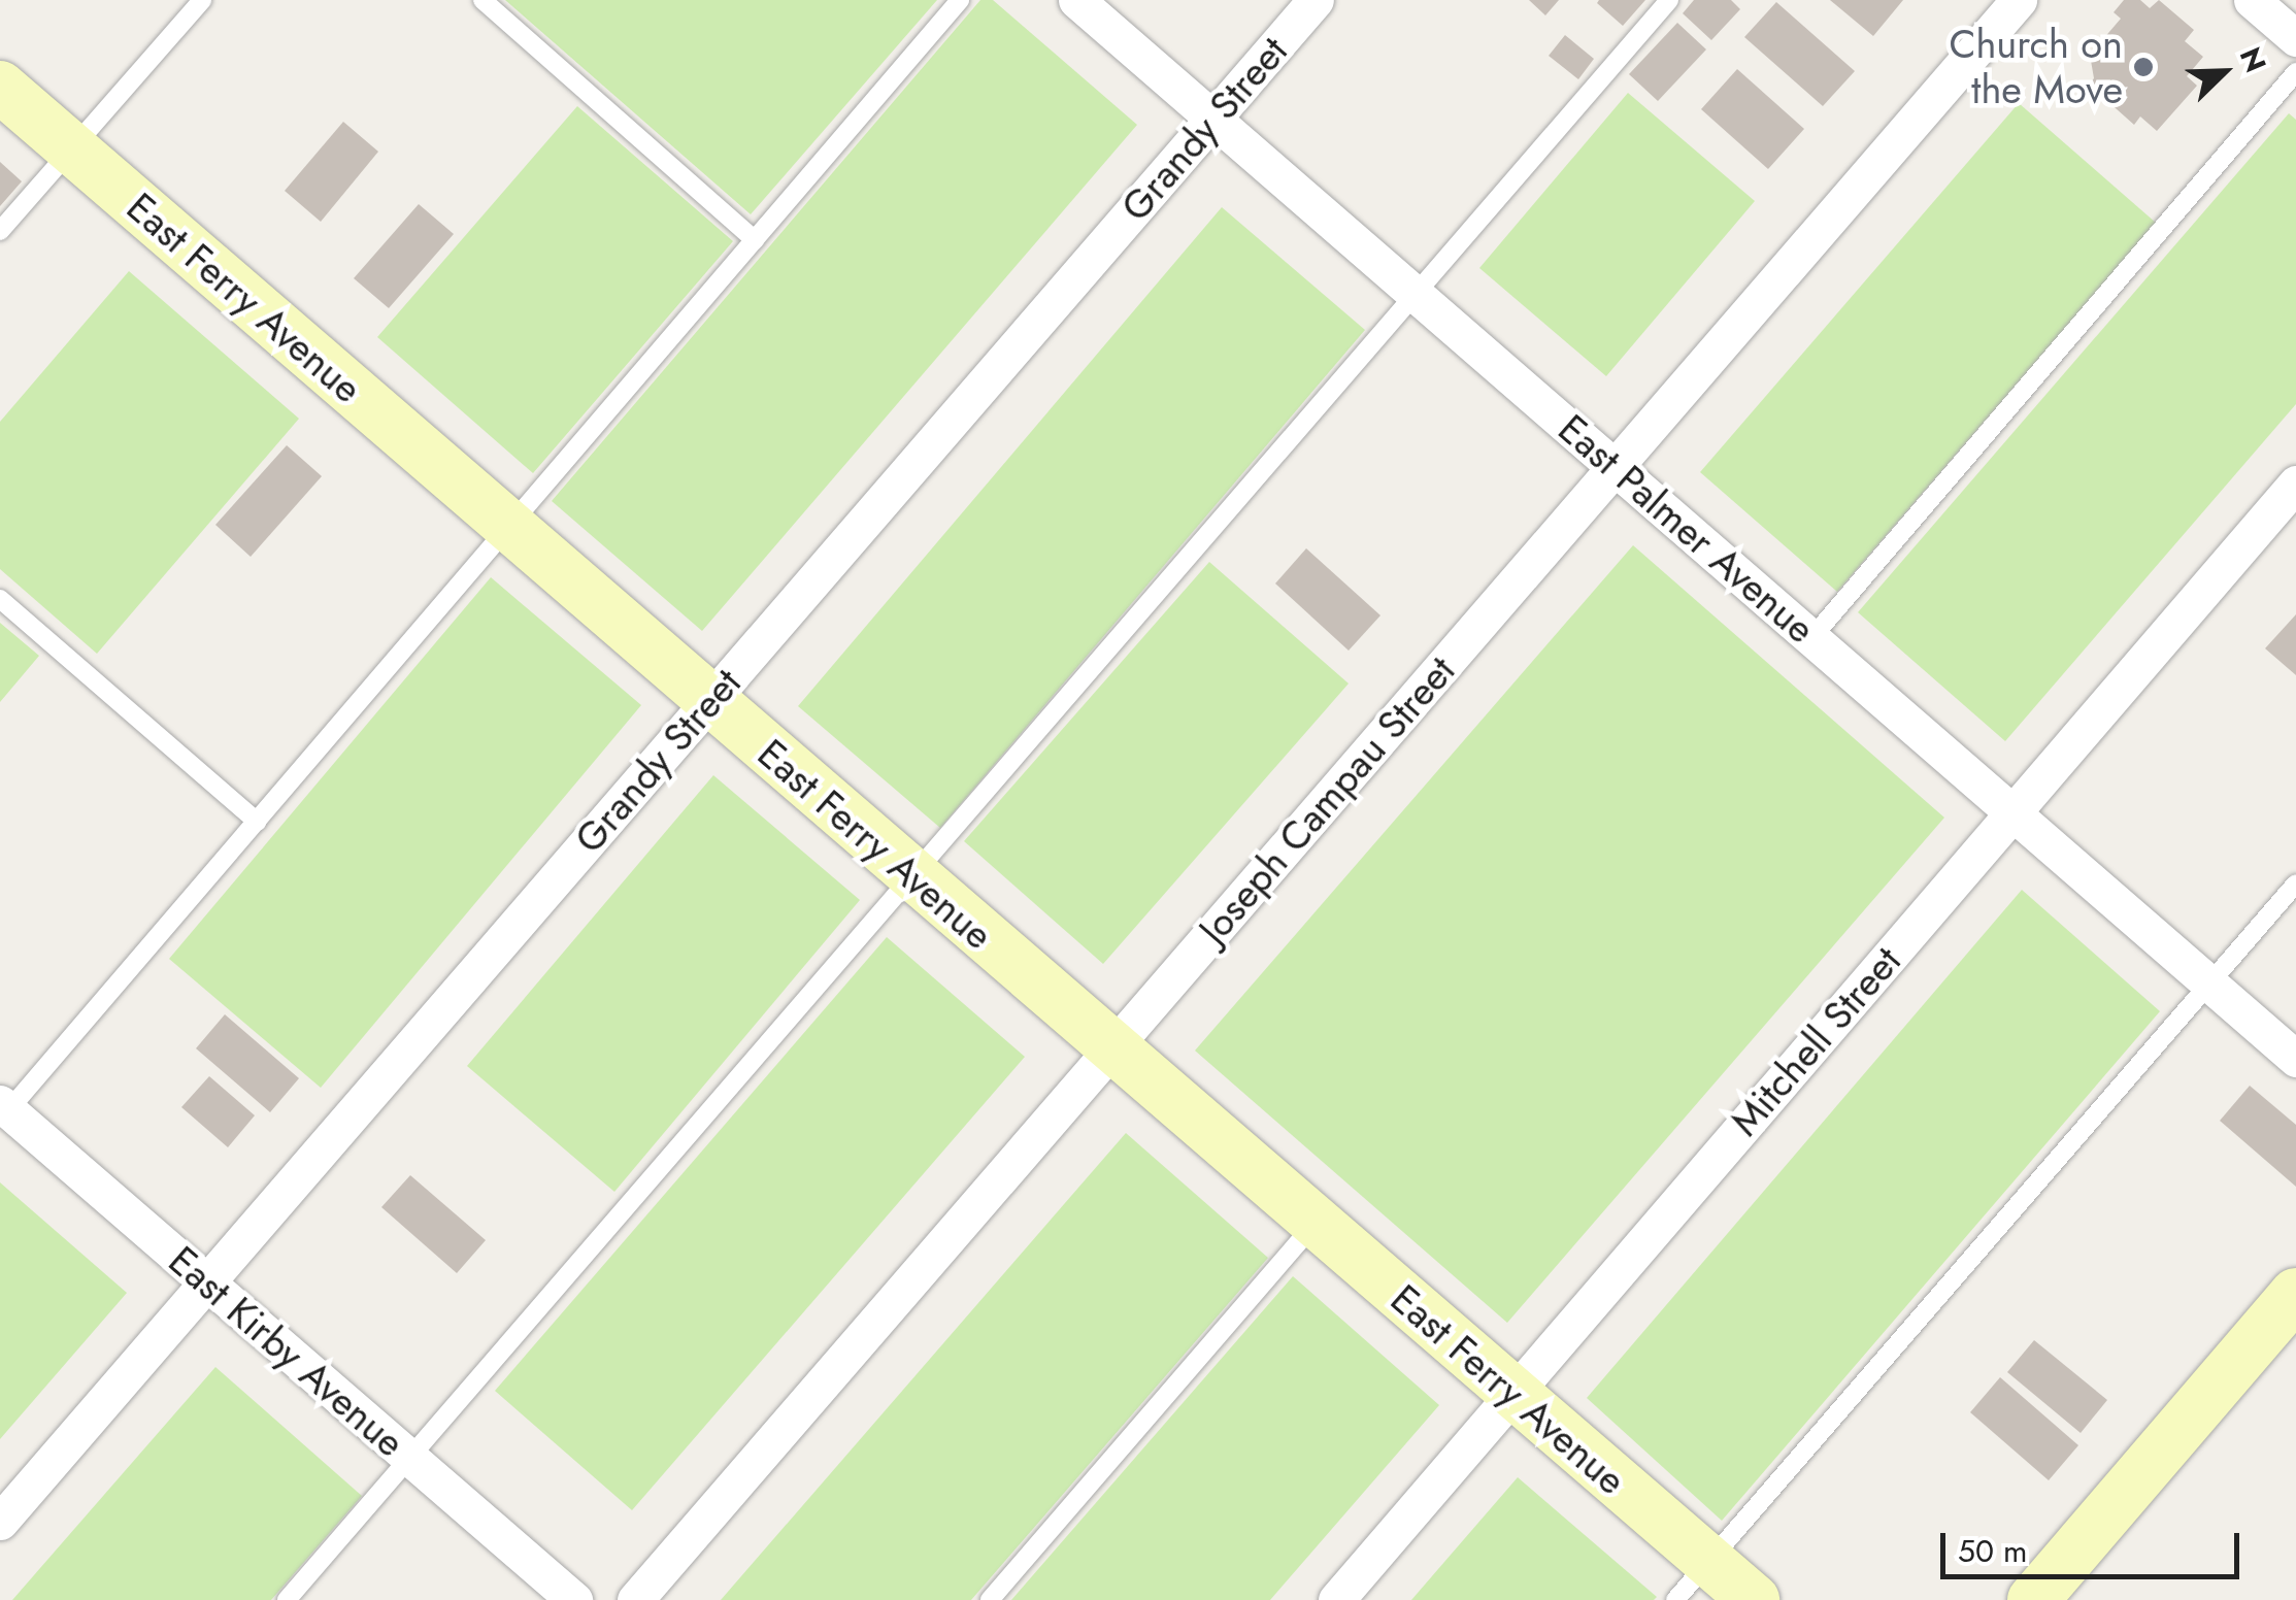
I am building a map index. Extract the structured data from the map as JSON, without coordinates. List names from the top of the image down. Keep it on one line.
{"streets":{"street":["Grandy Street","East Ferry Avenue","East Palmer Avenue","Joseph Campau Street","Mitchell Street","East Kirby Avenue"]},"crossings":[["Grandy Street","East Ferry Avenue"],["Grandy Street","East Palmer Avenue"],["Grandy Street","East Kirby Avenue"],["East Ferry Avenue","Joseph Campau Street"],["East Ferry Avenue","Mitchell Street"],["East Palmer Avenue","Joseph Campau Street"],["East Palmer Avenue","Mitchell Street"]],"places":["Church on the Move"],"scale_bar":"50 m","north":"top right"}
